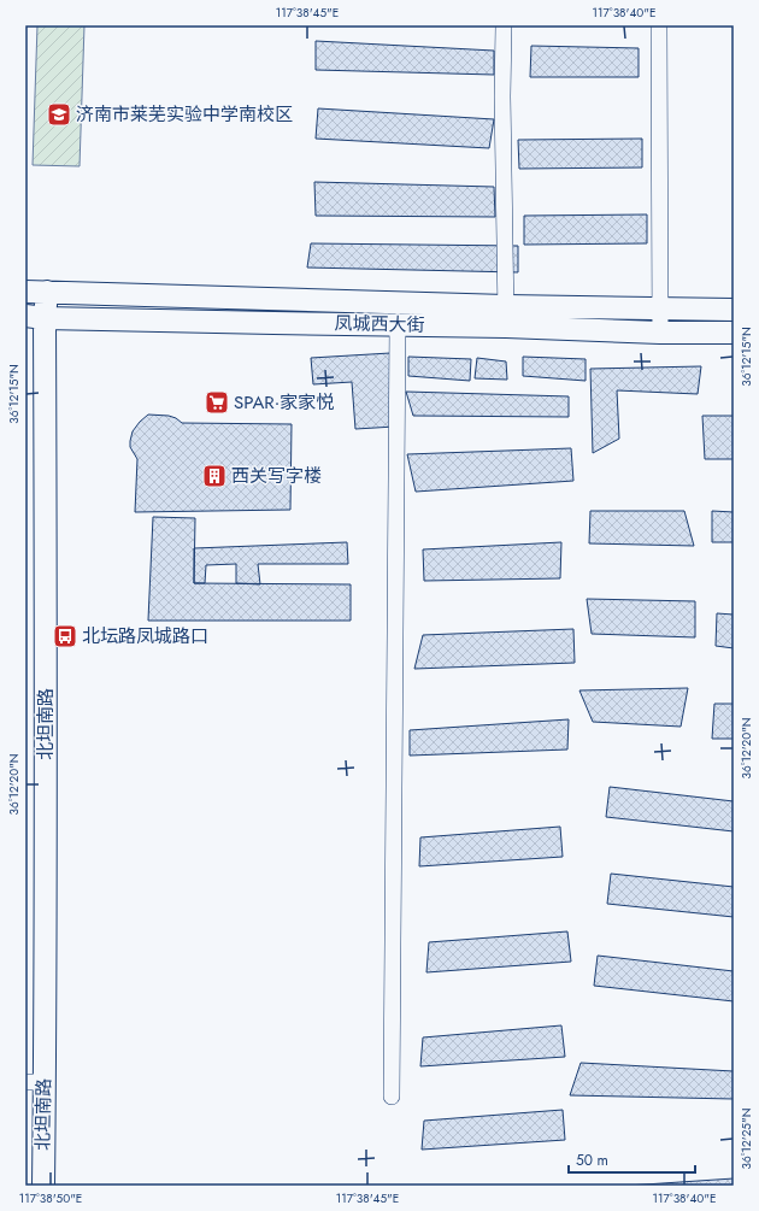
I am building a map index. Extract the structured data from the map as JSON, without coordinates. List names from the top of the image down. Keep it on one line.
{"streets":{"main road":["凤城西大街","北坦南路"]},"crossings":[["凤城西大街","北坦南路"]],"places":{"school or university":["济南市莱芜实验中学南校区"],"supermarket":["SPAR·家家悦"],"building":["西关写字楼"],"bus stop":["北坛路凤城路口"]},"scale_bar":"50 m","coordinates":["117°38'45\"E","117°38'40\"E","36°12'15\"N","36°12'20\"N","36°12'25\"N","117°38'50\"E"]}
